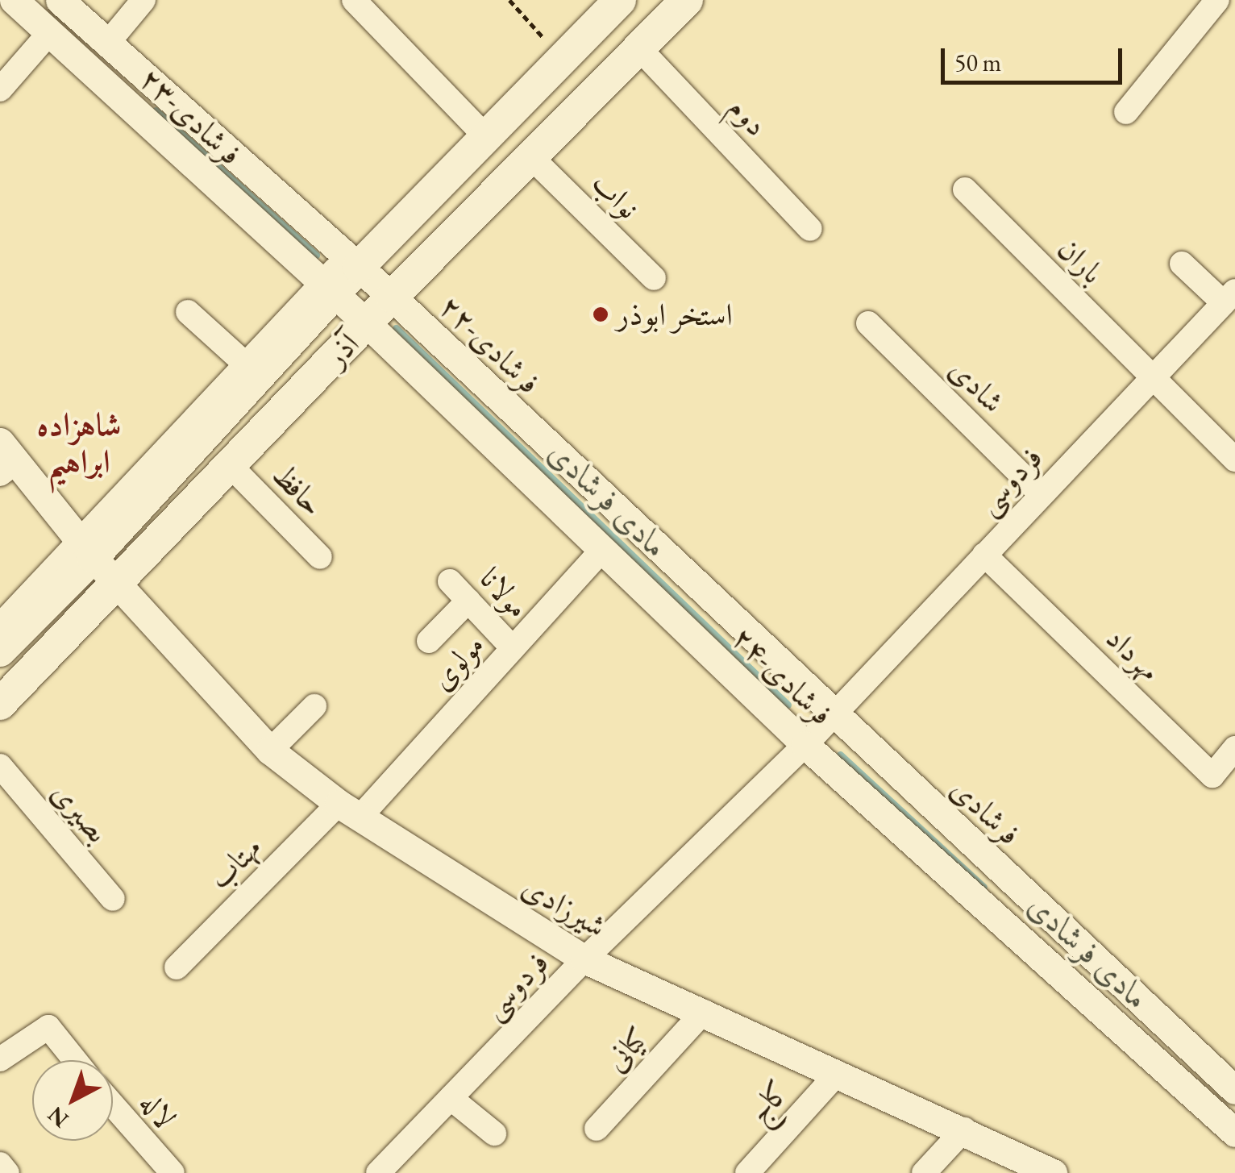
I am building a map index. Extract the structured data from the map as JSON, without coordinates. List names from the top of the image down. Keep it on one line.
{"streets":{"main road":["آذر"],"street":["۲۳-فرشادی","دوم","نواب","باران","۲۲-فرشادی","شادی","فردوسی","حافظ","مولانا","مهرداد","مولوی","۲۴-فرشادی","فرشادی","بصیری","مهتاب","شیرزادی","کیانی","کاج","لاله"]},"crossings":[["۲۳-فرشادی","آذر"],["۲۳-فرشادی","۲۴-فرشادی"],["دوم","آذر"],["نواب","آذر"],["باران","فردوسی"],["۲۲-فرشادی","آذر"],["۲۲-فرشادی","فردوسی"],["۲۲-فرشادی","فرشادی"],["آذر","حافظ"],["آذر","۲۴-فرشادی"],["آذر","شیرزادی"],["شادی","فردوسی"],["فردوسی","مهرداد"],["فردوسی","۲۴-فرشادی"],["فردوسی","فرشادی"],["فردوسی","شیرزادی"],["مولانا","مولوی"],["مولوی","۲۴-فرشادی"],["مولوی","مهتاب"],["مولوی","شیرزادی"],["مهتاب","شیرزادی"],["شیرزادی","کیانی"],["شیرزادی","کاج"]],"districts":["شاهزاده ابراهیم"],"water":["مادی فرشادی"],"places":["استخر ابوذر"],"scale_bar":"50 m","north":"bottom left"}
